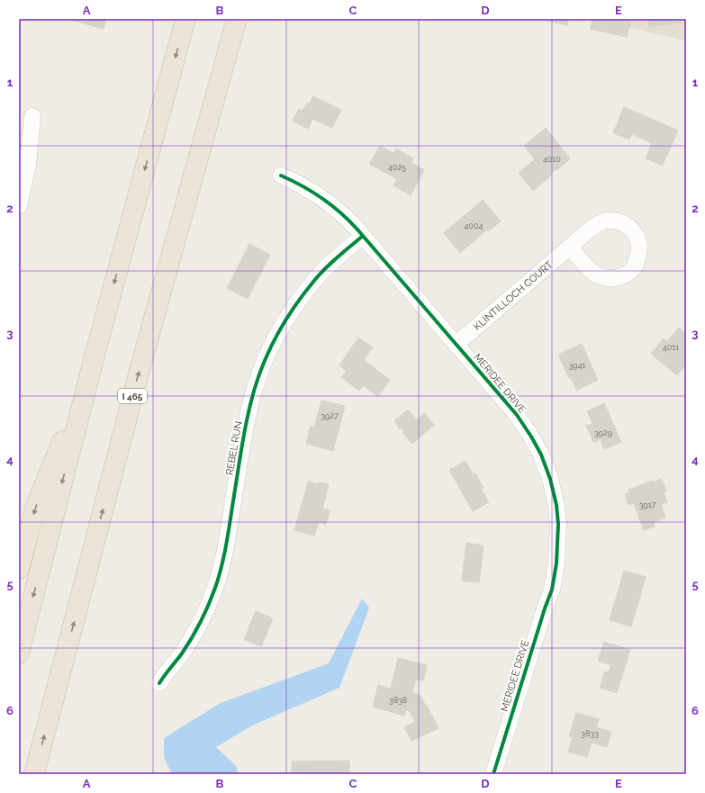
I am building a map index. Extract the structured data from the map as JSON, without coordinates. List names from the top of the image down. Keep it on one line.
{"streets":{"highway":["I 465"],"street":["KLINTILLOCH COURT","MERIDEE DRIVE","REBEL RUN"]},"crossings":[["KLINTILLOCH COURT","MERIDEE DRIVE"],["MERIDEE DRIVE","REBEL RUN"]],"house_numbers":["4010","4025","4004","4011","3941","3927","3929","3917","3838","3833"],"grid":{"columns":["A","B","C","D","E"],"rows":["1","2","3","4","5","6"]}}
